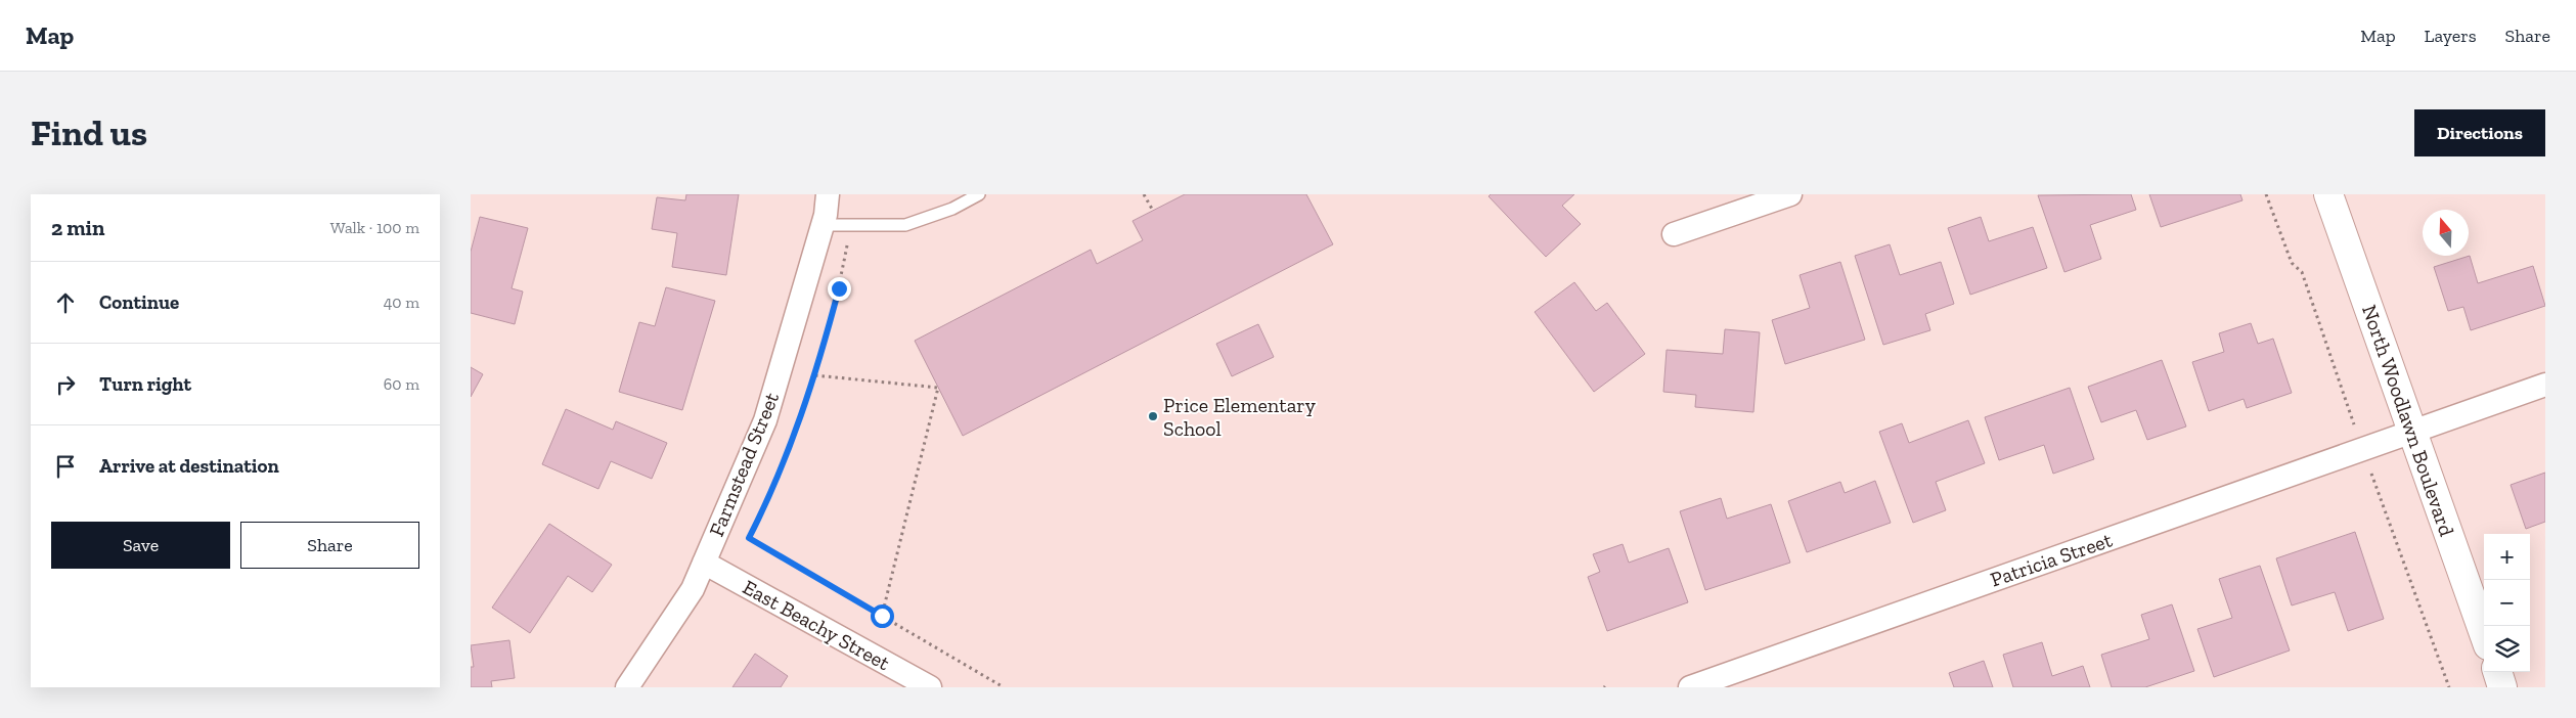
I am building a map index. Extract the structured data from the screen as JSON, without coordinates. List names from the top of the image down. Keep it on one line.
{"streets":{"main road":["North Woodlawn Boulevard"],"street":["Farmstead Street","Patricia Street","East Beachy Street"]},"crossings":[["North Woodlawn Boulevard","Patricia Street"],["Farmstead Street","East Beachy Street"]],"places":["Price Elementary School"],"north":"top","page":{"header":"Map","nav":["Map","Layers","Share"],"buttons":["Directions",["Save","Share"]],"title":"Find us","heading":["2 min","Walk · 100 m"],"list":[["Continue","40 m"],["Turn right","60 m"],"Arrive at destination"],"map_buttons":["+","−"]}}
